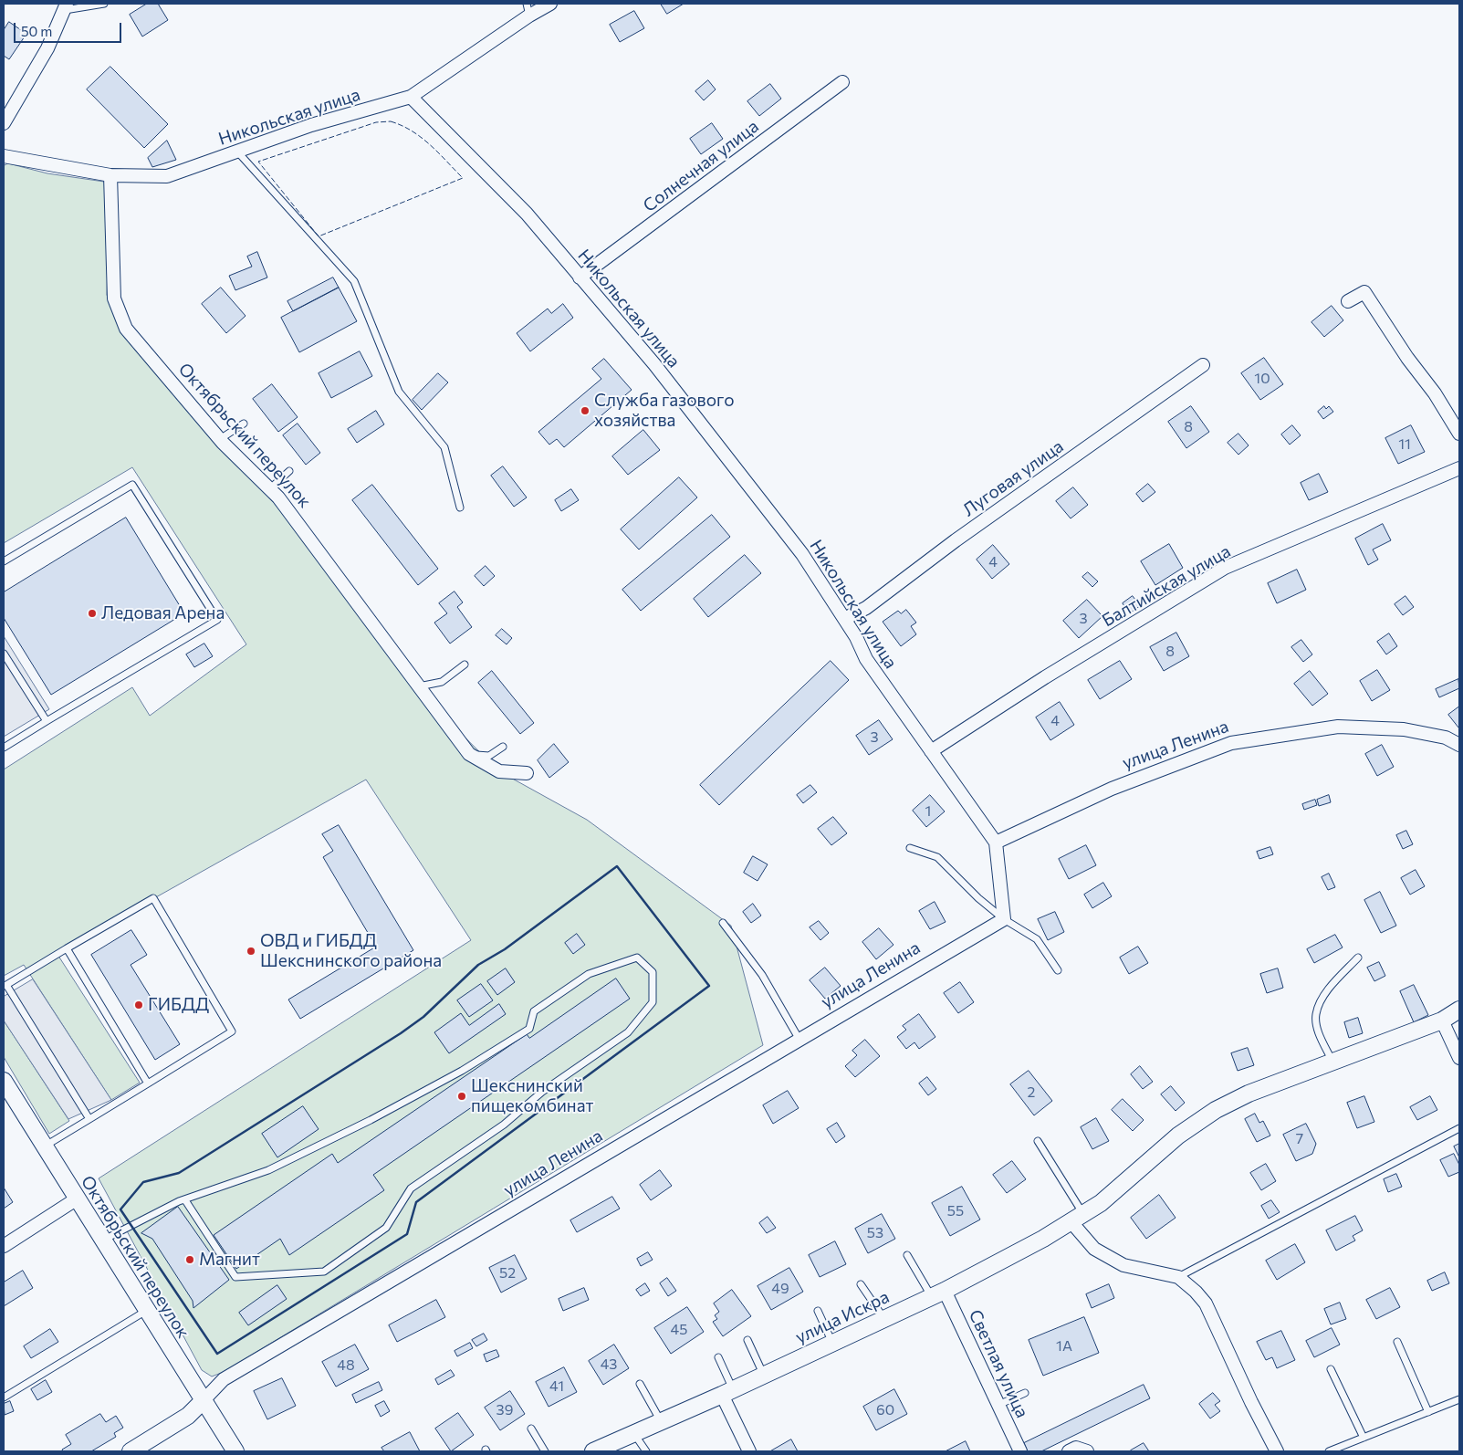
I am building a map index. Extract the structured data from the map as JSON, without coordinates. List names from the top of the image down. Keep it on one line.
{"streets":{"street":["Никольская улица","Солнечная улица","Октябрьский переулок","Луговая улица","Балтийская улица","улица Ленина","улица Искра","Светлая улица"]},"crossings":[["Никольская улица","Солнечная улица"],["Никольская улица","Октябрьский переулок"],["Никольская улица","Луговая улица"],["Никольская улица","Балтийская улица"],["Никольская улица","улица Ленина"],["Октябрьский переулок","улица Ленина"],["улица Искра","Светлая улица"]],"places":["Служба газового хозяйства","Ледовая Арена","ОВД и ГИБДД Шекснинского района","ГИБДД","Шекснинский пищекомбинат","Магнит"],"house_numbers":["10","8","11","4","3","8","4","3","1","2","7","55","53","52","49","45","1А","43","48","41","39","60"],"scale_bar":"50 m"}
